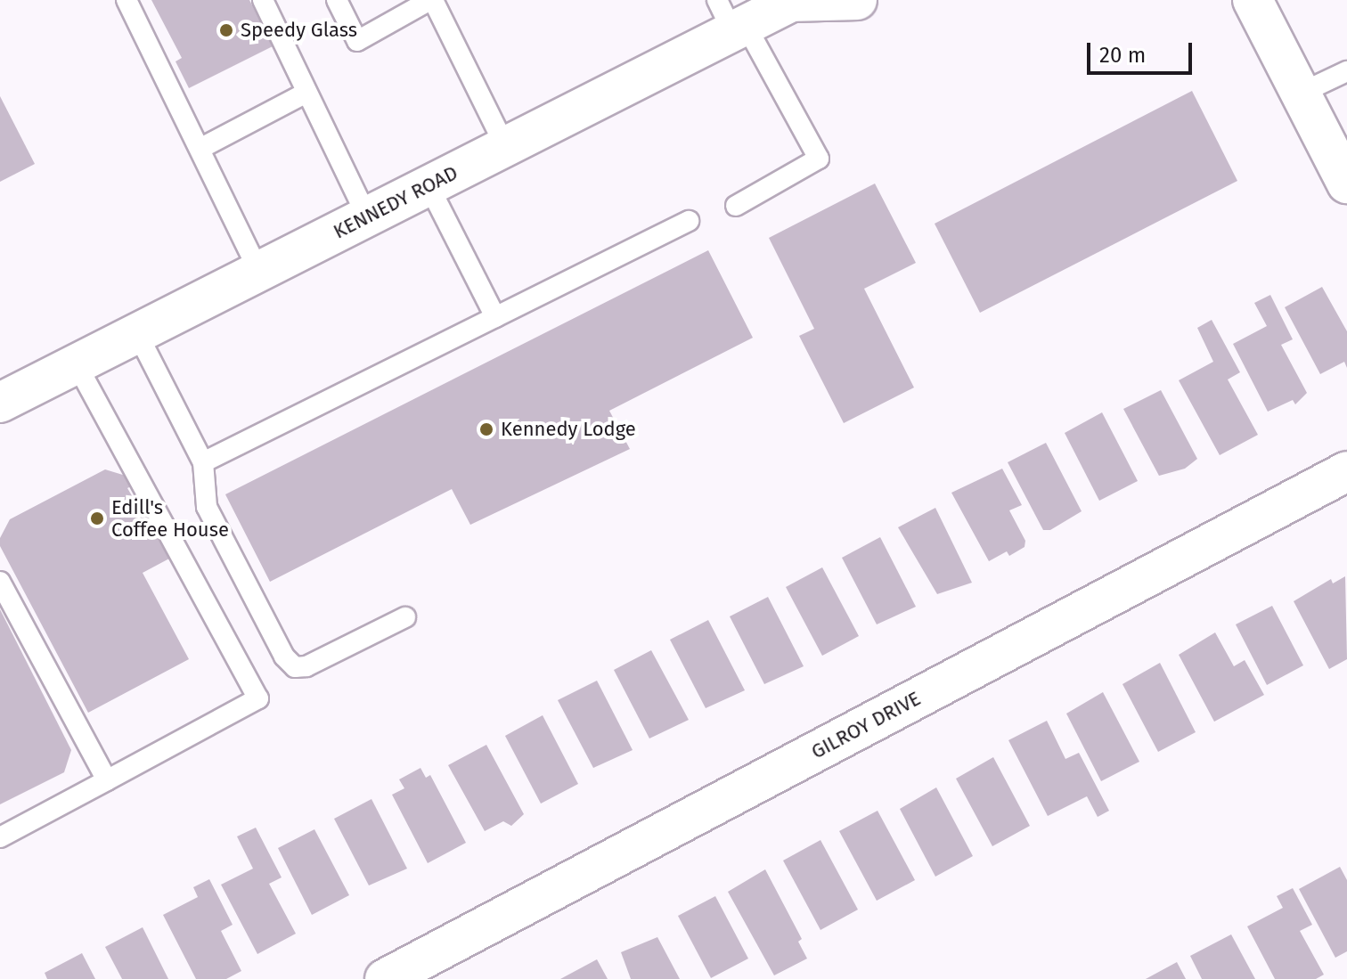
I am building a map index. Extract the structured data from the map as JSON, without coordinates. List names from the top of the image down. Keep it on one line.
{"streets":{"street":["KENNEDY ROAD","GILROY DRIVE"]},"places":["Speedy Glass","Kennedy Lodge","Edill's Coffee House"],"scale_bar":"20 m"}
